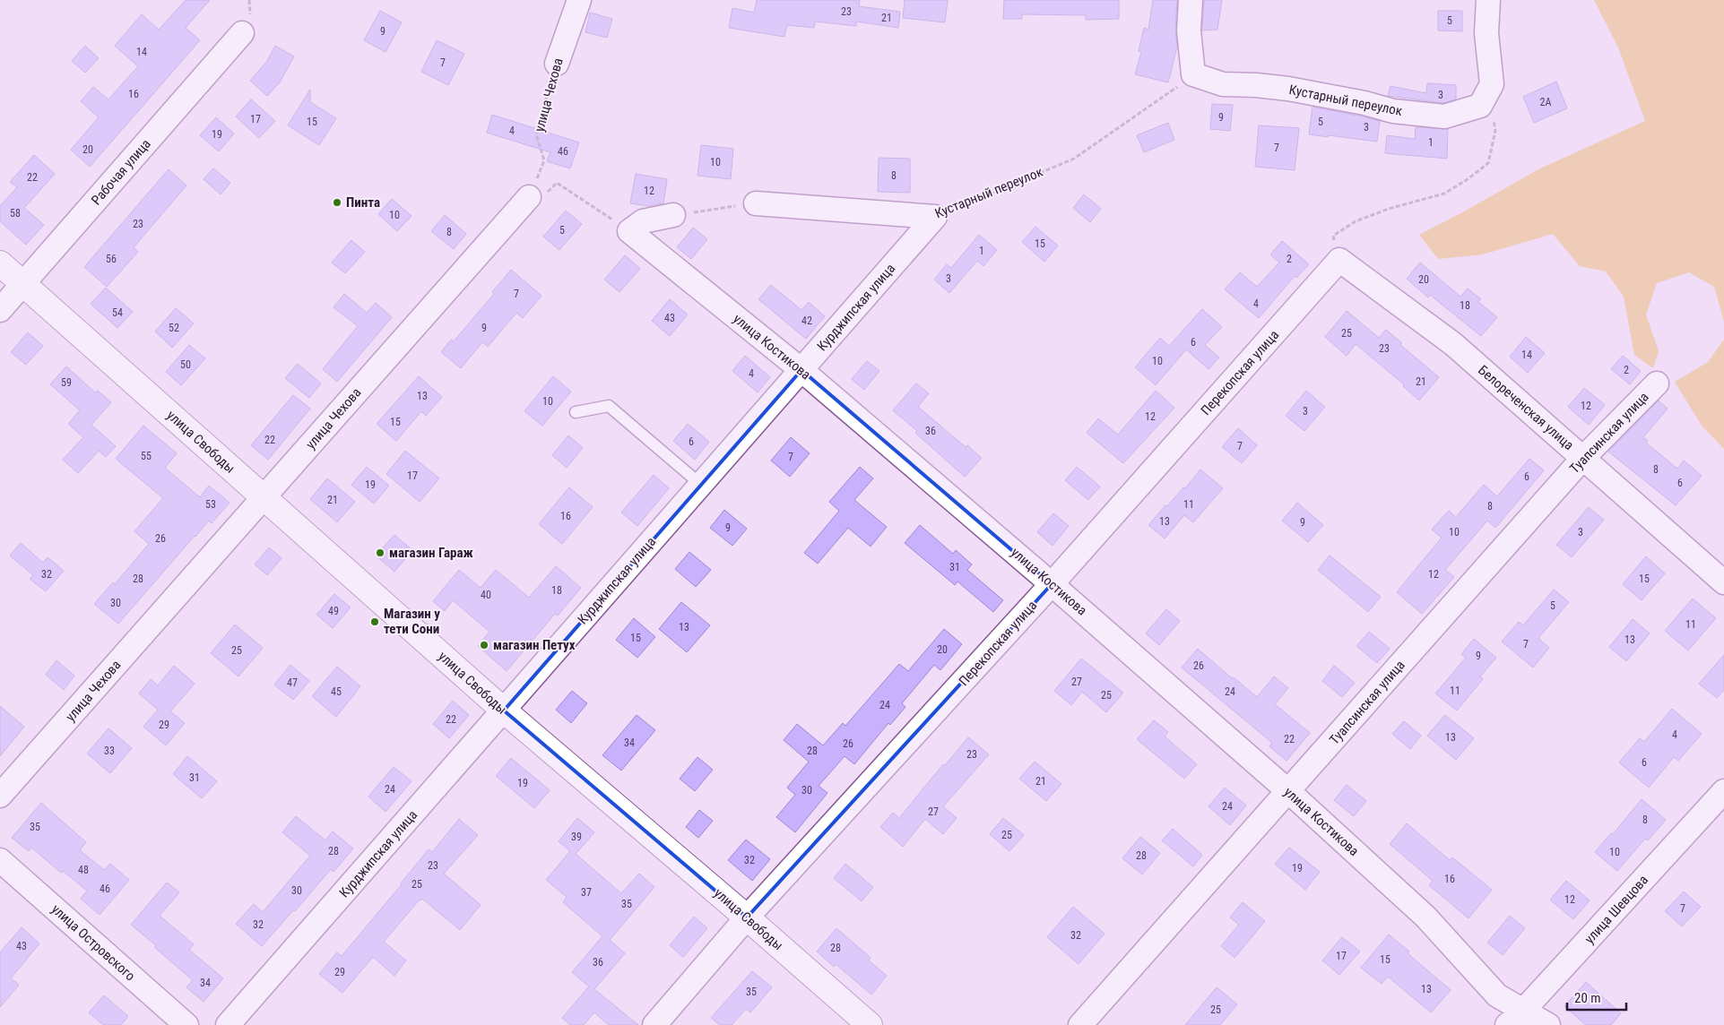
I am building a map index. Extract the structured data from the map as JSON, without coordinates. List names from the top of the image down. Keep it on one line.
{"streets":{"street":["улица Чехова","Кустарный переулок","Рабочая улица","Курджипская улица","улица Костикова","Перекопская улица","Белореченская улица","Туапсинская улица","улица Свободы","улица Шевцова","улица Островского"]},"crossings":[["улица Чехова","улица Свободы"],["Кустарный переулок","Курджипская улица"],["Рабочая улица","улица Свободы"],["Курджипская улица","улица Костикова"],["Курджипская улица","улица Свободы"],["улица Костикова","Перекопская улица"],["улица Костикова","Туапсинская улица"],["улица Костикова","улица Шевцова"],["Перекопская улица","Белореченская улица"],["Перекопская улица","улица Свободы"],["Белореченская улица","Туапсинская улица"]],"places":["Пинта","магазин Гараж","Магазин у тети Сони","магазин Петух"],"house_numbers":["23","21","5","9","14","7","16","3","2А","9","17","15","5","3","4","19","1","7","20","46","10","8","22","12","58","10","23","5","8","15","1","56","2","3","20","7","4","18","54","43","42","52","9","25","6","23","14","10","50","2","4","21","59","13","10","12","3","12","15","36","22","6","7","55","7","8","17","6","6","19","21","53","11","8","16","13","9","9","10","3","26","31","32","12","28","15","18","40","30","5","49","11","13","15","13","7","20","25","9","26","27","47","11","45","24","25","24","22","29","4","13","22","34","26","33","28","23","6","31","21","19","24","30","24","27","8","35","25","39","28","10","28","32","23","19","48","16","25","46","30","37","12","35","7","32","32","43","28","17","15","36","29","34","13","35","25"],"scale_bar":"20 m"}
